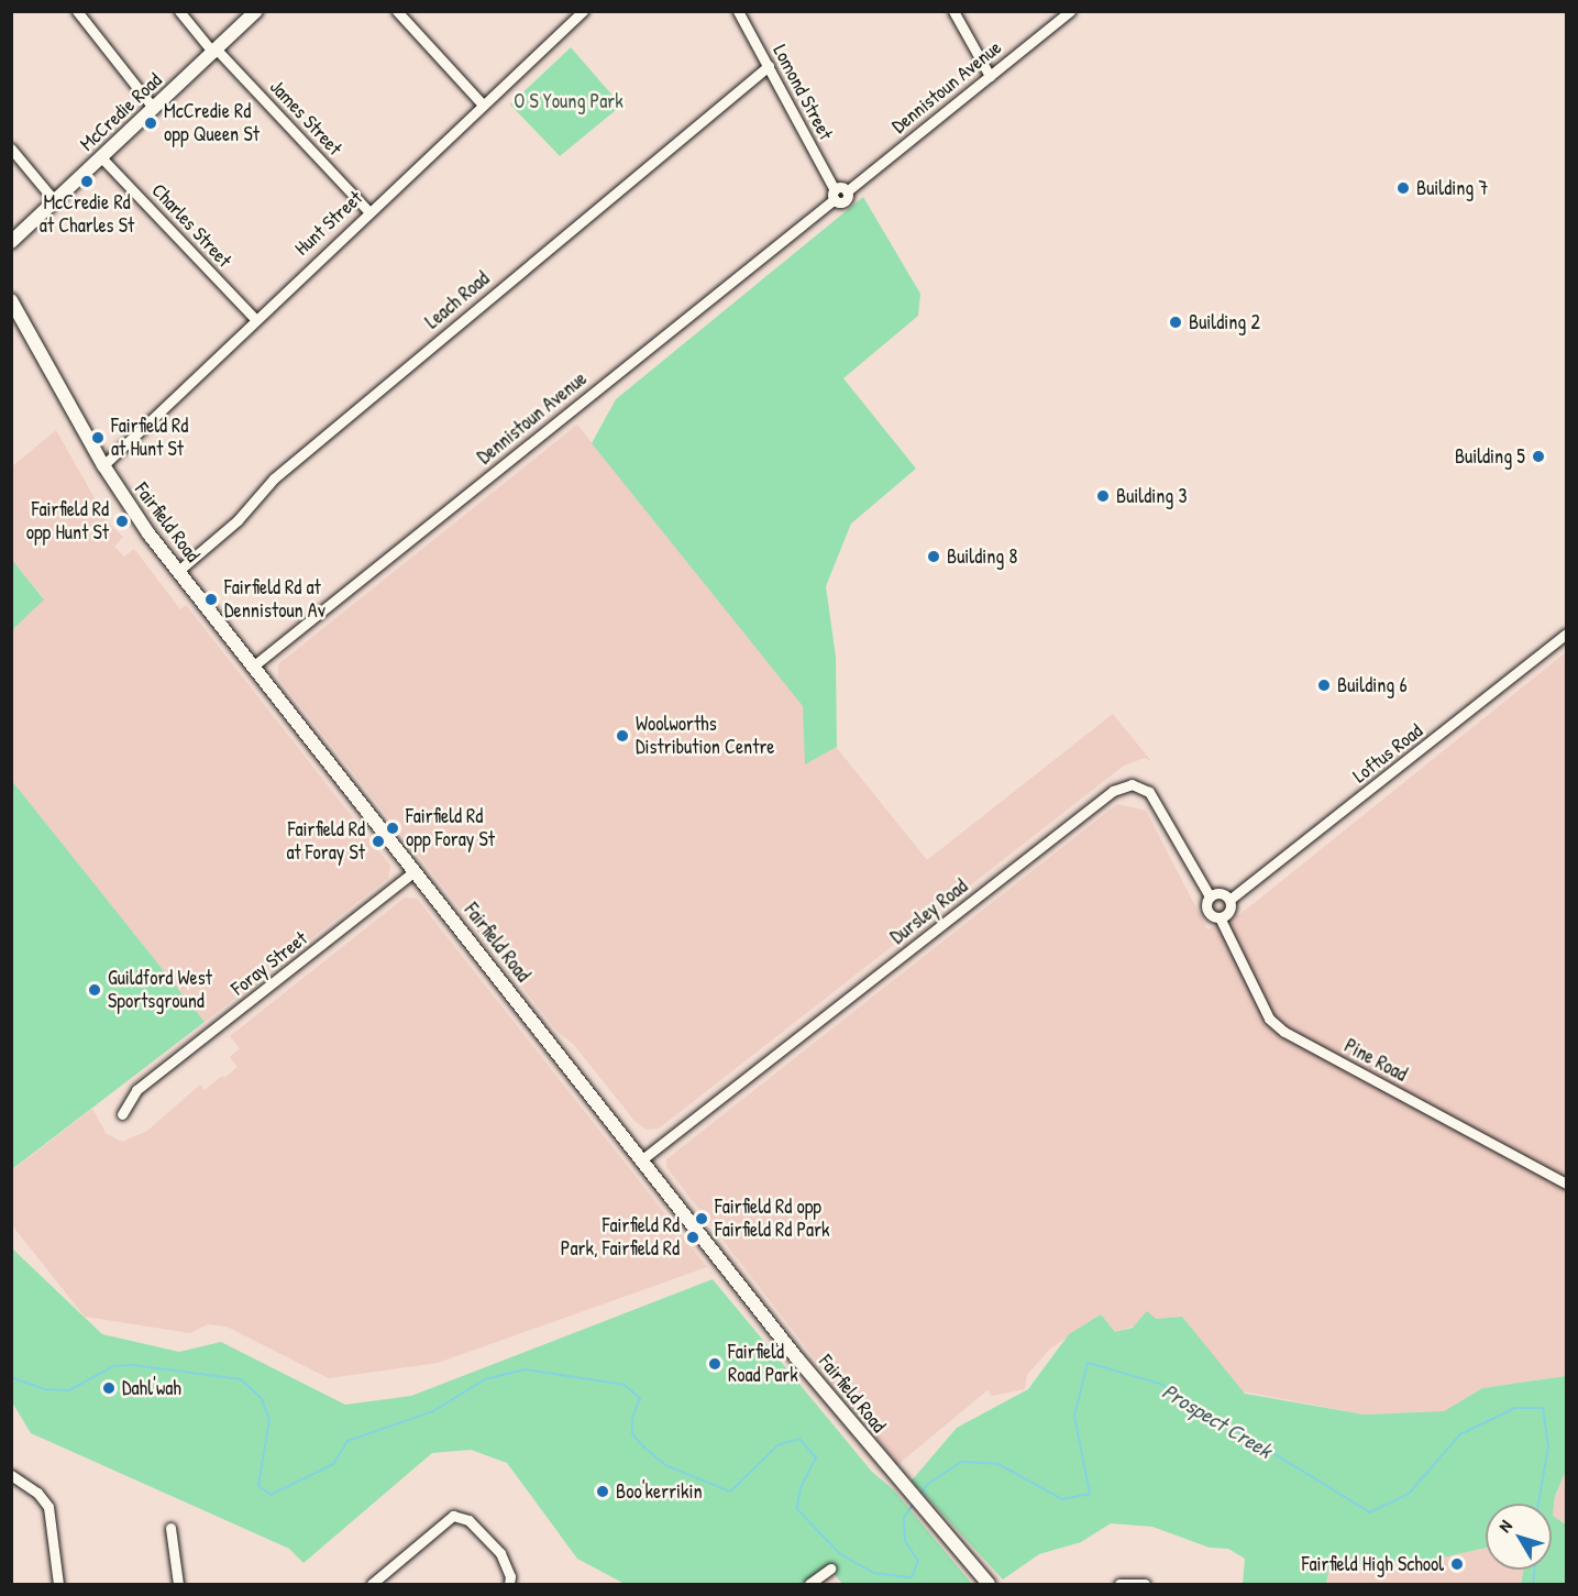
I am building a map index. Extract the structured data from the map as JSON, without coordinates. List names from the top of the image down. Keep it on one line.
{"streets":{"main road":["McCredie Road","Fairfield Road"],"street":["Dennistoun Avenue","Lomond Street","James Street","Hunt Street","Charles Street","Leach Road","Loftus Road","Dursley Road","Foray Street","Pine Road"]},"crossings":[["Dennistoun Avenue","Lomond Street"],["Dennistoun Avenue","Fairfield Road"],["Lomond Street","Leach Road"],["McCredie Road","James Street"],["McCredie Road","Charles Street"],["James Street","Hunt Street"],["Hunt Street","Charles Street"],["Hunt Street","Fairfield Road"],["Leach Road","Fairfield Road"],["Fairfield Road","Dursley Road"],["Fairfield Road","Foray Street"],["Loftus Road","Dursley Road"],["Loftus Road","Pine Road"],["Dursley Road","Pine Road"]],"water":["Prospect Creek"],"parks":["O S Young Park"],"places":["McCredie Rd opp Queen St","McCredie Rd at Charles St","Building 7","Building 2","Fairfield Rd at Hunt St","Building 5","Building 3","Fairfield Rd opp Hunt St","Building 8","Fairfield Rd at Dennistoun Av","Building 6","Woolworths Distribution Centre","Fairfield Rd opp Foray St","Fairfield Rd at Foray St","Guildford West Sportsground","Fairfield Rd opp Fairfield Rd Park","Fairfield Rd Park, Fairfield Rd","Fairfield Road Park","Dahl'wah","Boo'kerrikin","Fairfield High School"],"north":"top left"}
